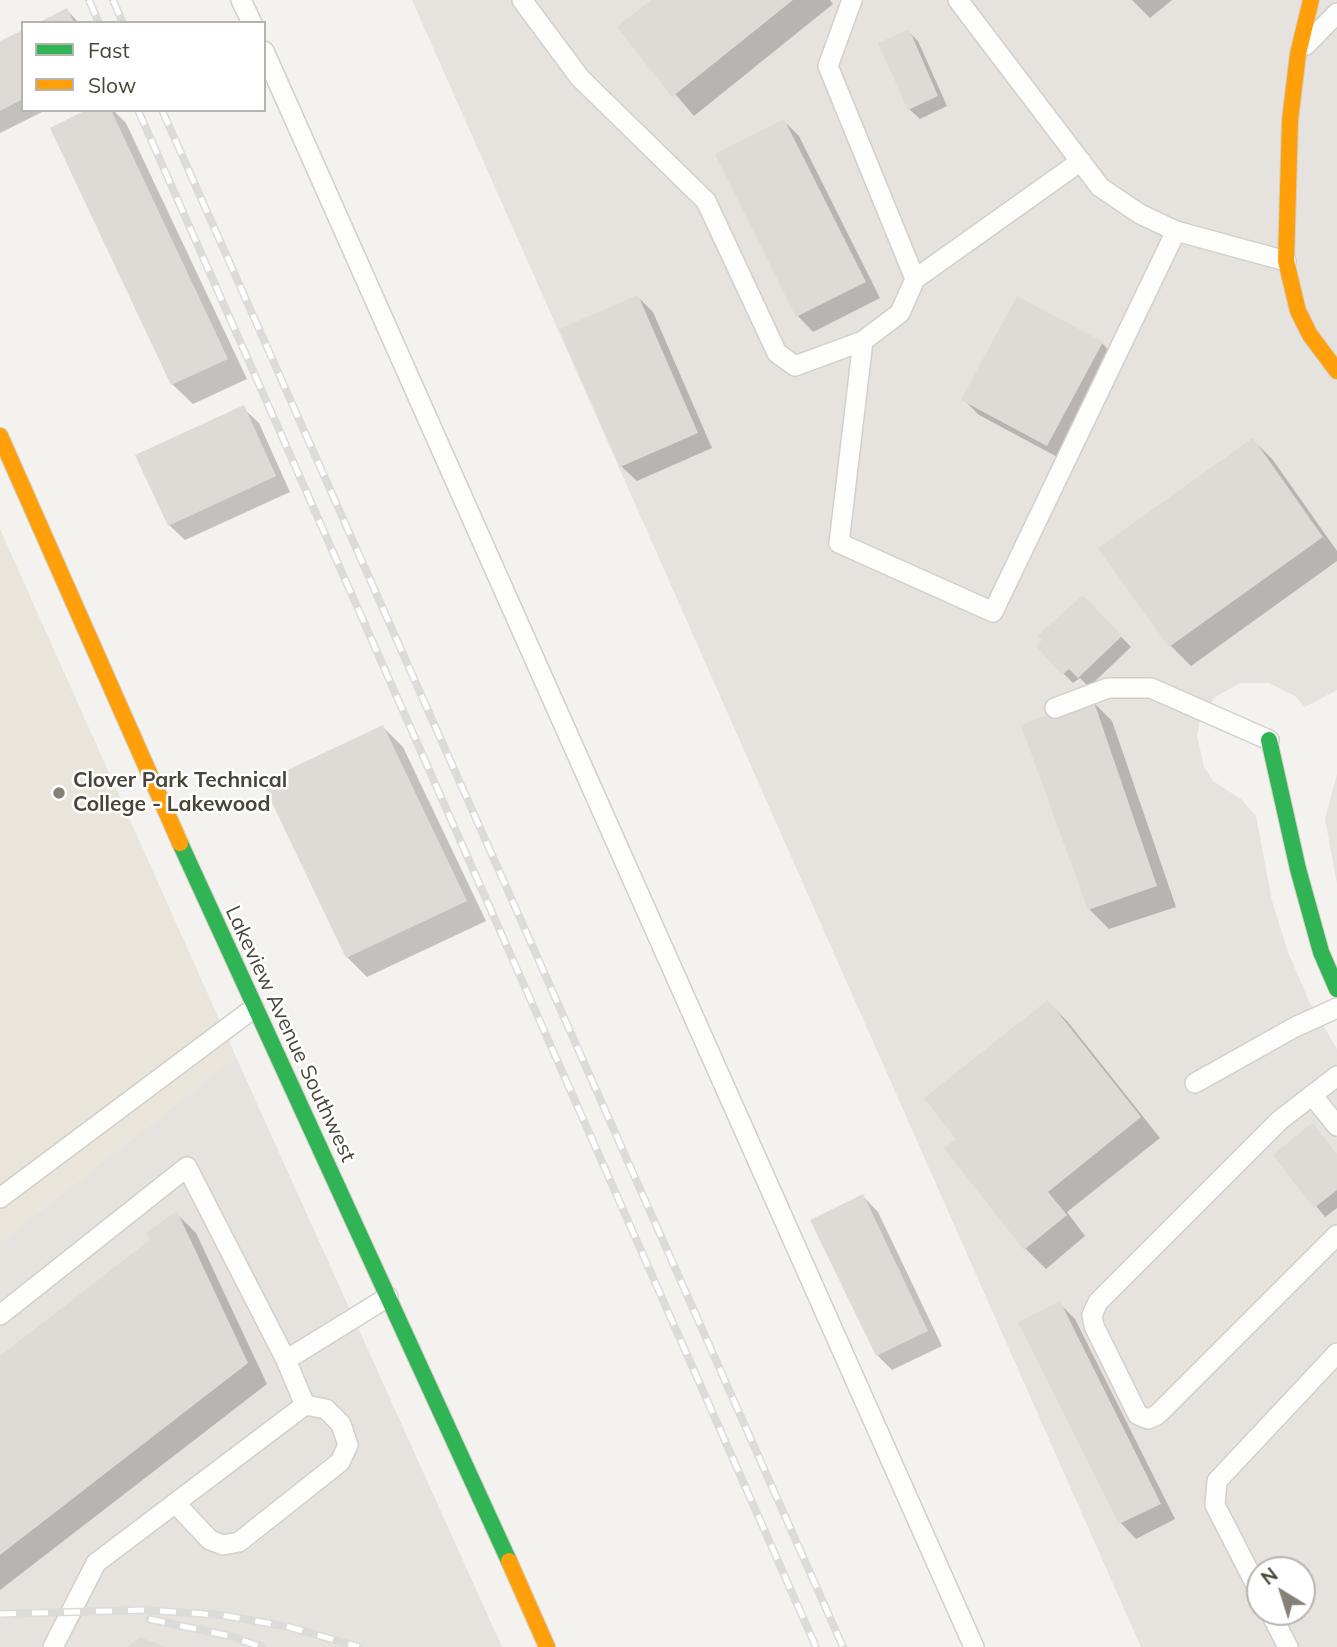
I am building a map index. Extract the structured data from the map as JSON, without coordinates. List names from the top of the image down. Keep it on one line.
{"streets":{"street":["Lakeview Avenue Southwest"]},"places":["Clover Park Technical College - Lakewood"],"legend":["Fast","Slow"],"north":"top left"}
